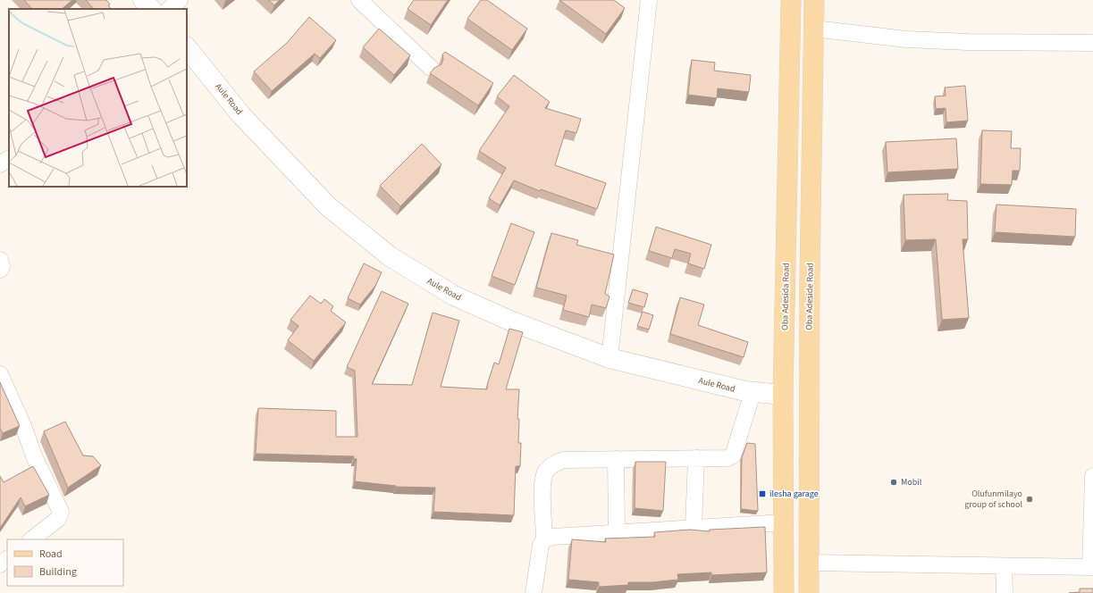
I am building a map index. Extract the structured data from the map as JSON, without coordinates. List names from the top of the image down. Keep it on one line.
{"streets":{"main road":["Oba Adesida Road","Oba Adeside Road"],"street":["Aule Road"]},"crossings":[["Aule Road","Oba Adesida Road"]],"places":{"other":["Mobil","Olufunmilayo group of school"],"transit":["ilesha garage"]},"legend":["Road","Building"]}
